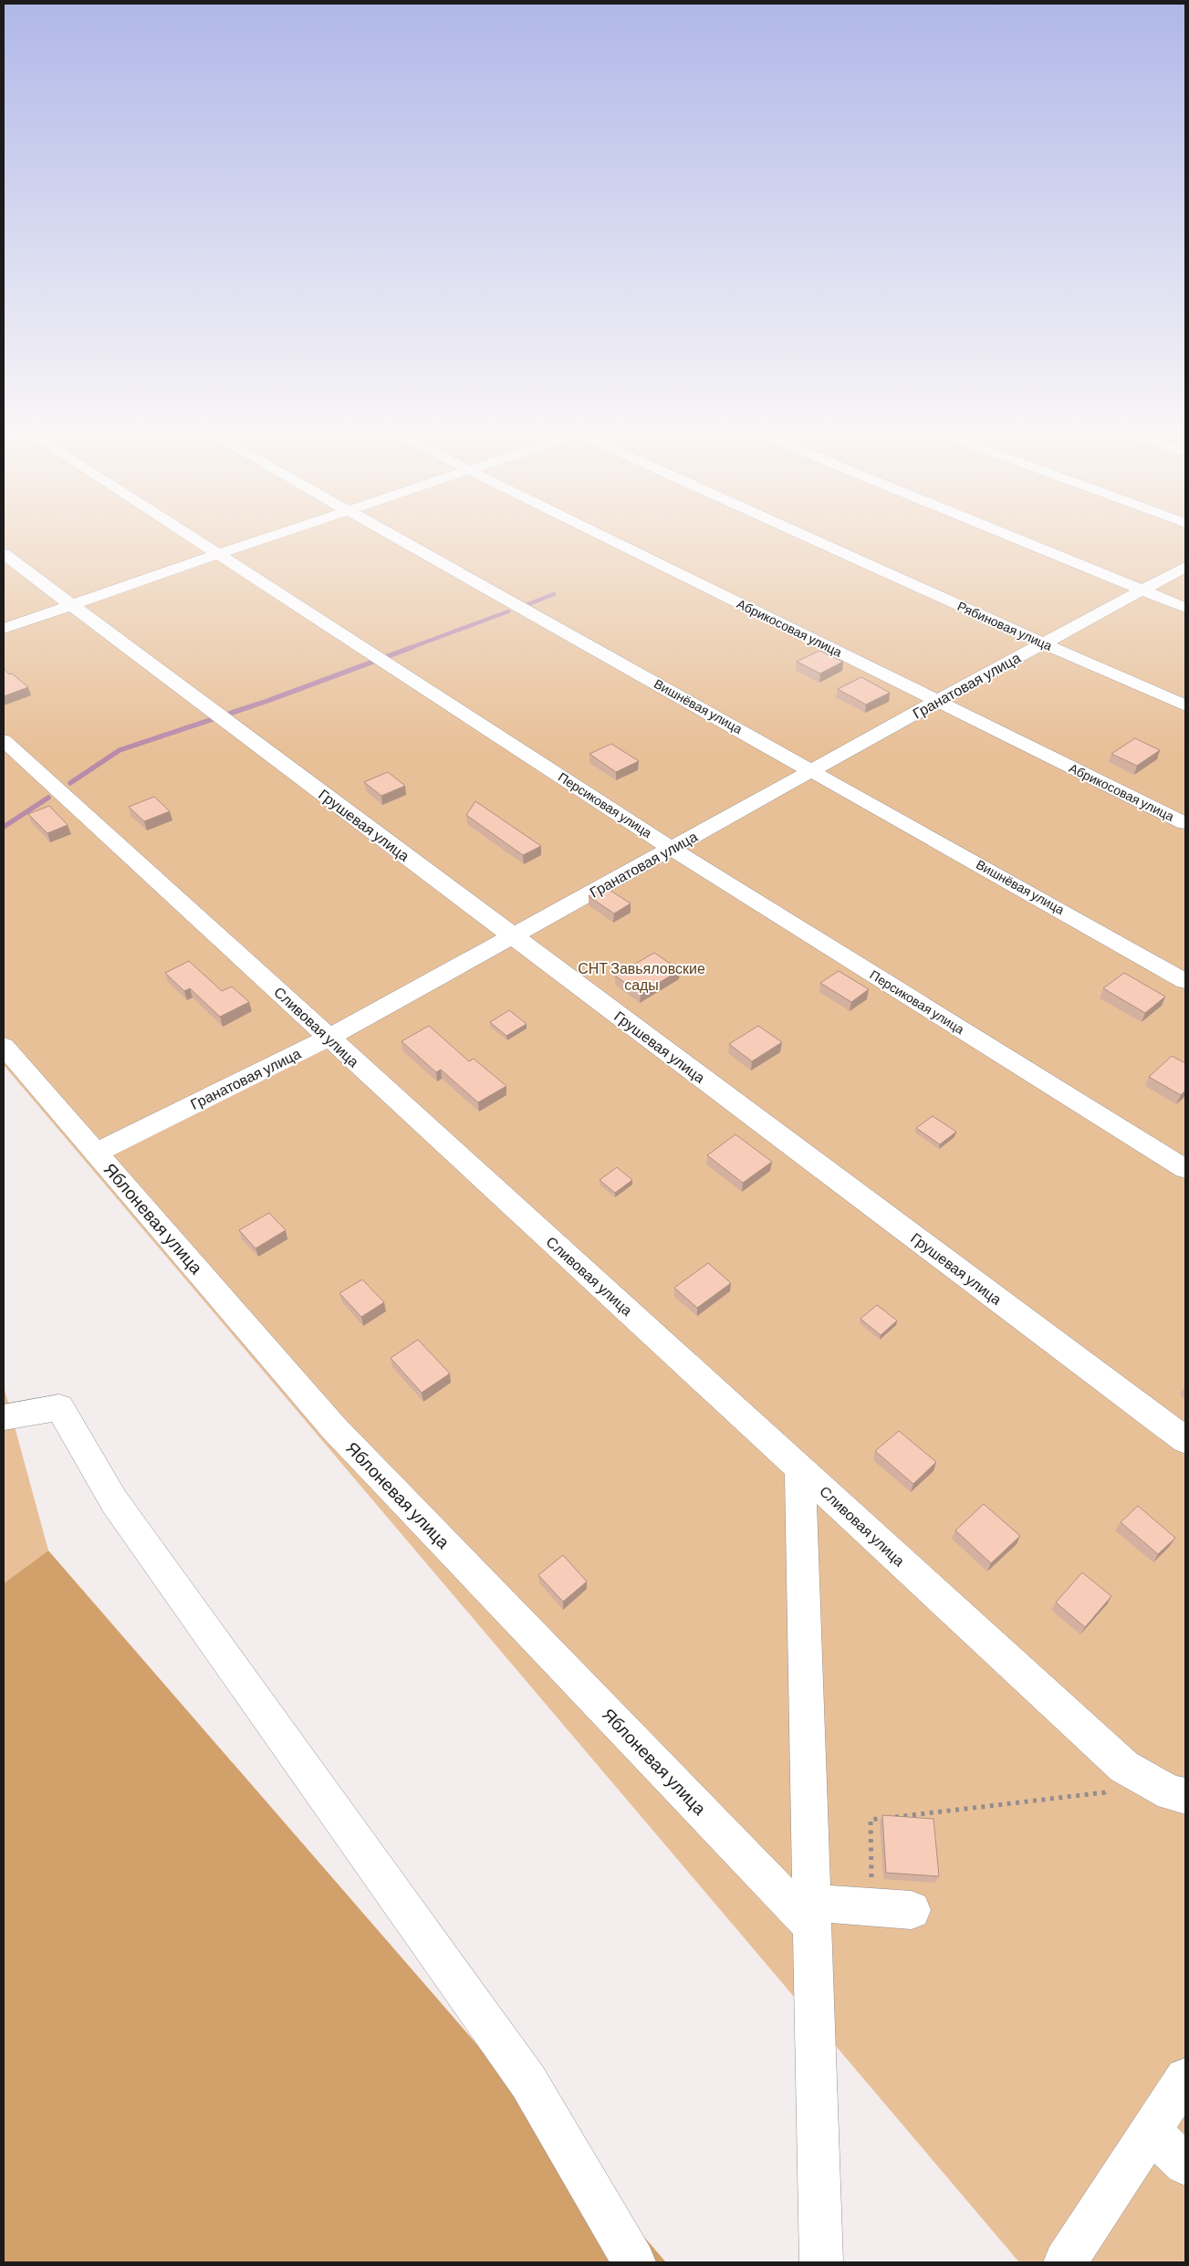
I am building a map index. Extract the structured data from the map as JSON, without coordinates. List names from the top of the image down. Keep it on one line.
{"streets":{"street":["Рябиновая улица","Абрикосовая улица","Гранатовая улица","Вишнёвая улица","Персиковая улица","Грушевая улица","Сливовая улица","Яблоневая улица"]},"crossings":[["Рябиновая улица","Гранатовая улица"],["Абрикосовая улица","Гранатовая улица"],["Гранатовая улица","Вишнёвая улица"],["Гранатовая улица","Персиковая улица"],["Гранатовая улица","Грушевая улица"],["Гранатовая улица","Сливовая улица"],["Гранатовая улица","Яблоневая улица"]],"parks":["СНТ Завьяловские сады"]}
